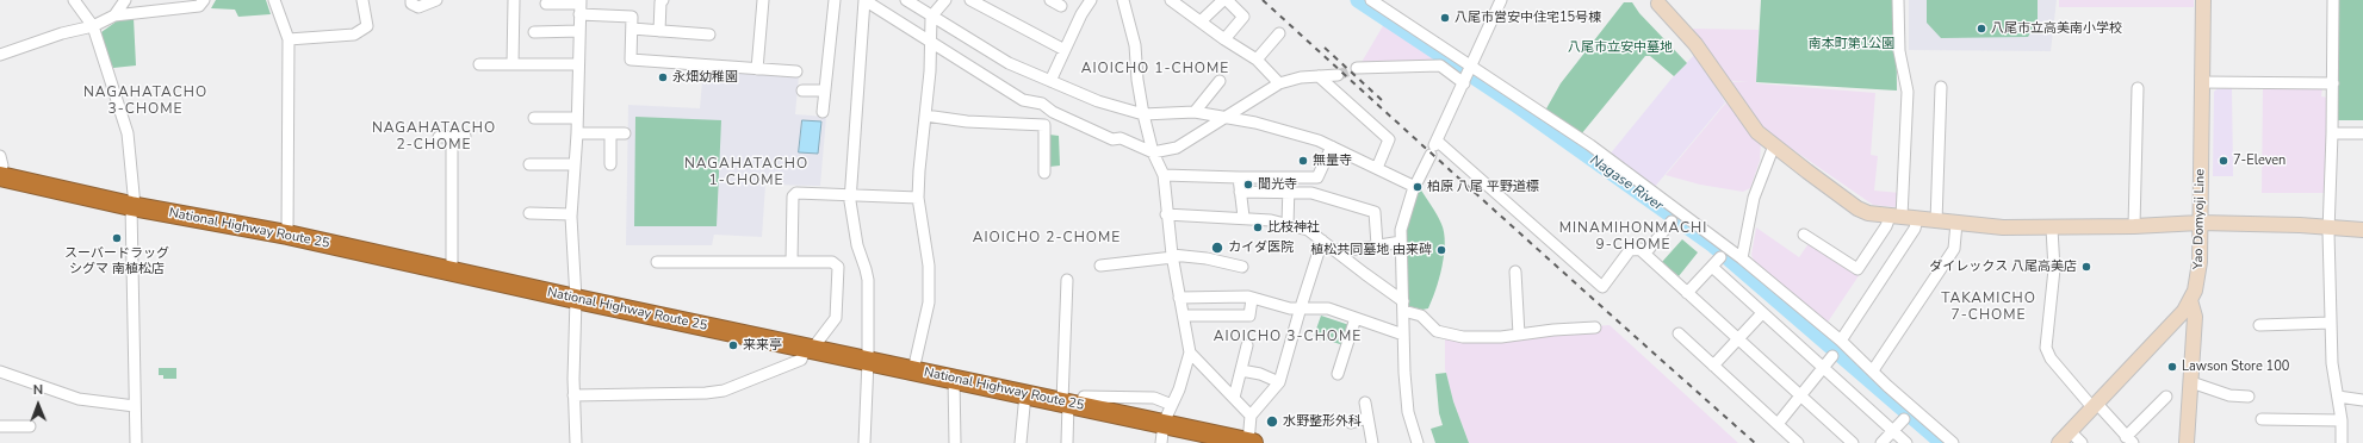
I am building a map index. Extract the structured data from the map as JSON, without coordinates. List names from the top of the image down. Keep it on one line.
{"streets":{"highway":["National Highway Route 25"],"street":["Yao Domyoji Line"]},"districts":["AIOICHO 1-CHOME","NAGAHATACHO 3-CHOME","NAGAHATACHO 2-CHOME","NAGAHATACHO 1-CHOME","MINAMIHONMACHI 9-CHOME","AIOICHO 2-CHOME","TAKAMICHO 7-CHOME","AIOICHO 3-CHOME"],"water":["Nagase River"],"parks":["南本町第1公園","八尾市立安中墓地"],"places":["八尾市営安中住宅15号棟","八尾市立高美南小学校","永畑幼稚園","無量寺","7-Eleven","聞光寺","柏原 八尾 平野道標","比枝神社","スーバードラッグ シグマ 南植松店","カイダ医院","植松共同墓地 由来碑","ダイレックス 八尾高美店","来来亭","Lawson Store 100","水野整形外科"],"north":"top"}
